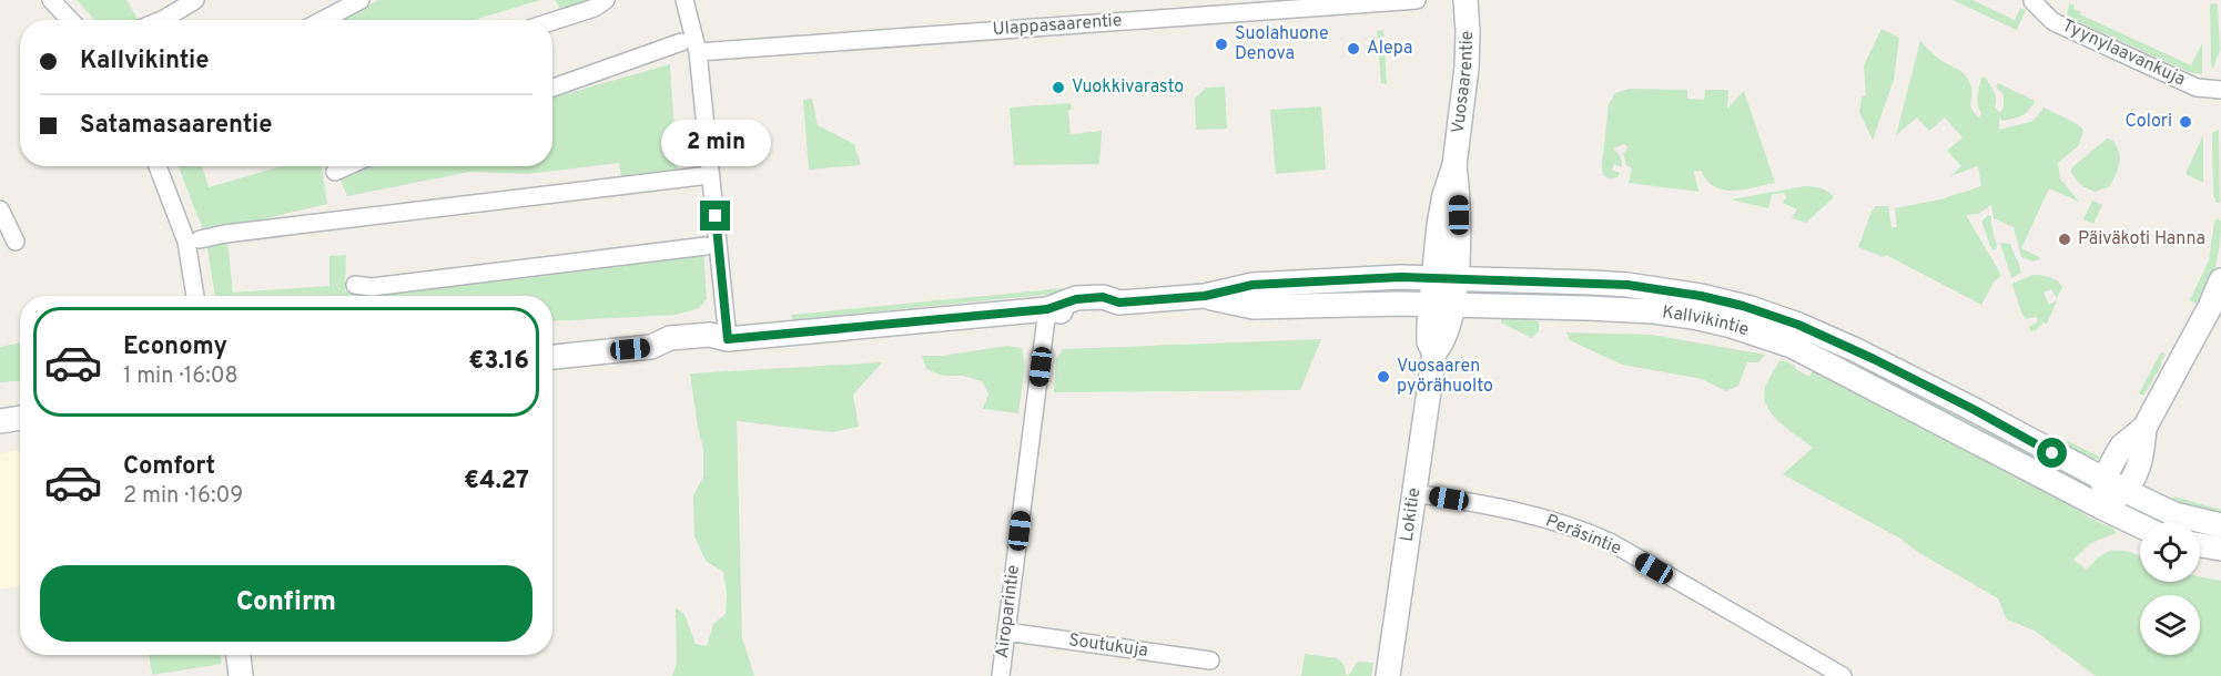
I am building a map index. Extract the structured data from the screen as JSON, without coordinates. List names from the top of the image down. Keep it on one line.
{"streets":{"main road":["Vuosaarentie","Kallvikintie","Lokitie"],"street":["Ulappasaarentie","Tyynylaavankuja","Peräsintie","Airoparintie","Soutukuja"]},"crossings":[["Vuosaarentie","Kallvikintie"],["Vuosaarentie","Lokitie"],["Kallvikintie","Lokitie"],["Kallvikintie","Airoparintie"],["Lokitie","Peräsintie"],["Airoparintie","Soutukuja"]],"places":["Suolahuone Denova","Alepa","Vuokkivarasto","Colori","Päiväkoti Hanna","Vuosaaren pyörähuolto"],"page":{"banner":["Kallvikintie","Satamasaarentie"],"bubble":"2 min","list":[{"name":"Economy","note":"1 min · 16:08","value":"€3.16"},{"name":"Comfort","note":"2 min · 16:09","value":"€4.27"}],"buttons":"Confirm"}}
